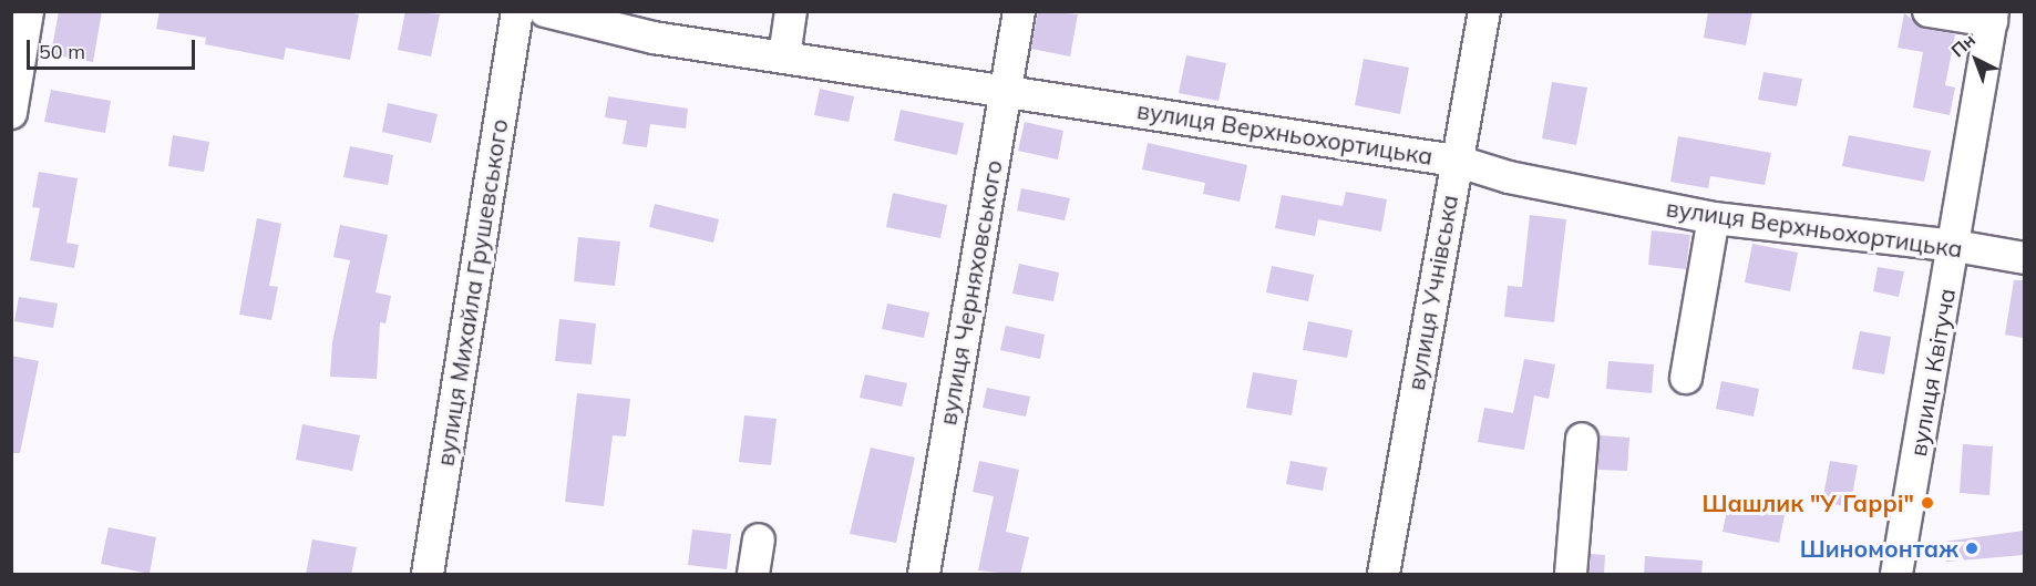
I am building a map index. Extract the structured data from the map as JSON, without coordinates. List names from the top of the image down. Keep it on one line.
{"streets":{"street":["вулиця Верхньохортицька","вулиця Михайла Грушевського","вулиця Черняховського","вулиця Учнівська","вулиця Квітуча"]},"crossings":[["вулиця Верхньохортицька","вулиця Черняховського"],["вулиця Верхньохортицька","вулиця Учнівська"],["вулиця Верхньохортицька","вулиця Квітуча"]],"places":["Шашлик \"У Гаррі\"","Шиномонтаж"],"scale_bar":"50 m","north":"top left"}
